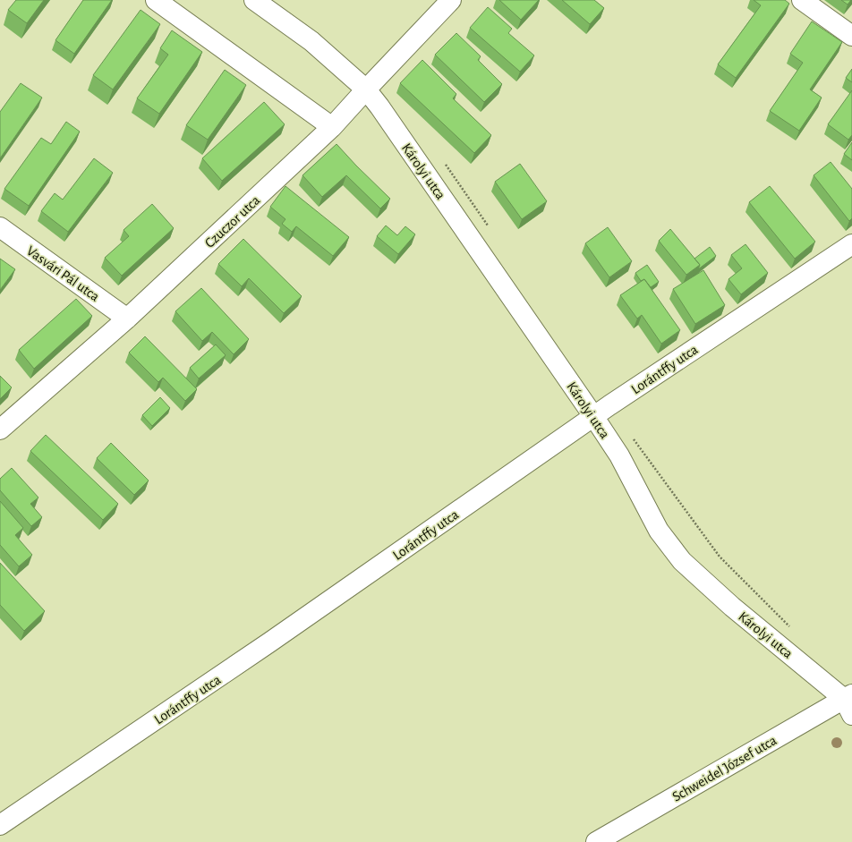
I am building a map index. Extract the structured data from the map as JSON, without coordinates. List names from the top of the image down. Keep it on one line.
{"streets":{"street":["Károlyi utca","Czuczor utca","Vasvári Pál utca","Lorántffy utca","Schweidel József utca"]},"crossings":[["Károlyi utca","Czuczor utca"],["Károlyi utca","Lorántffy utca"],["Károlyi utca","Schweidel József utca"],["Czuczor utca","Vasvári Pál utca"]]}
